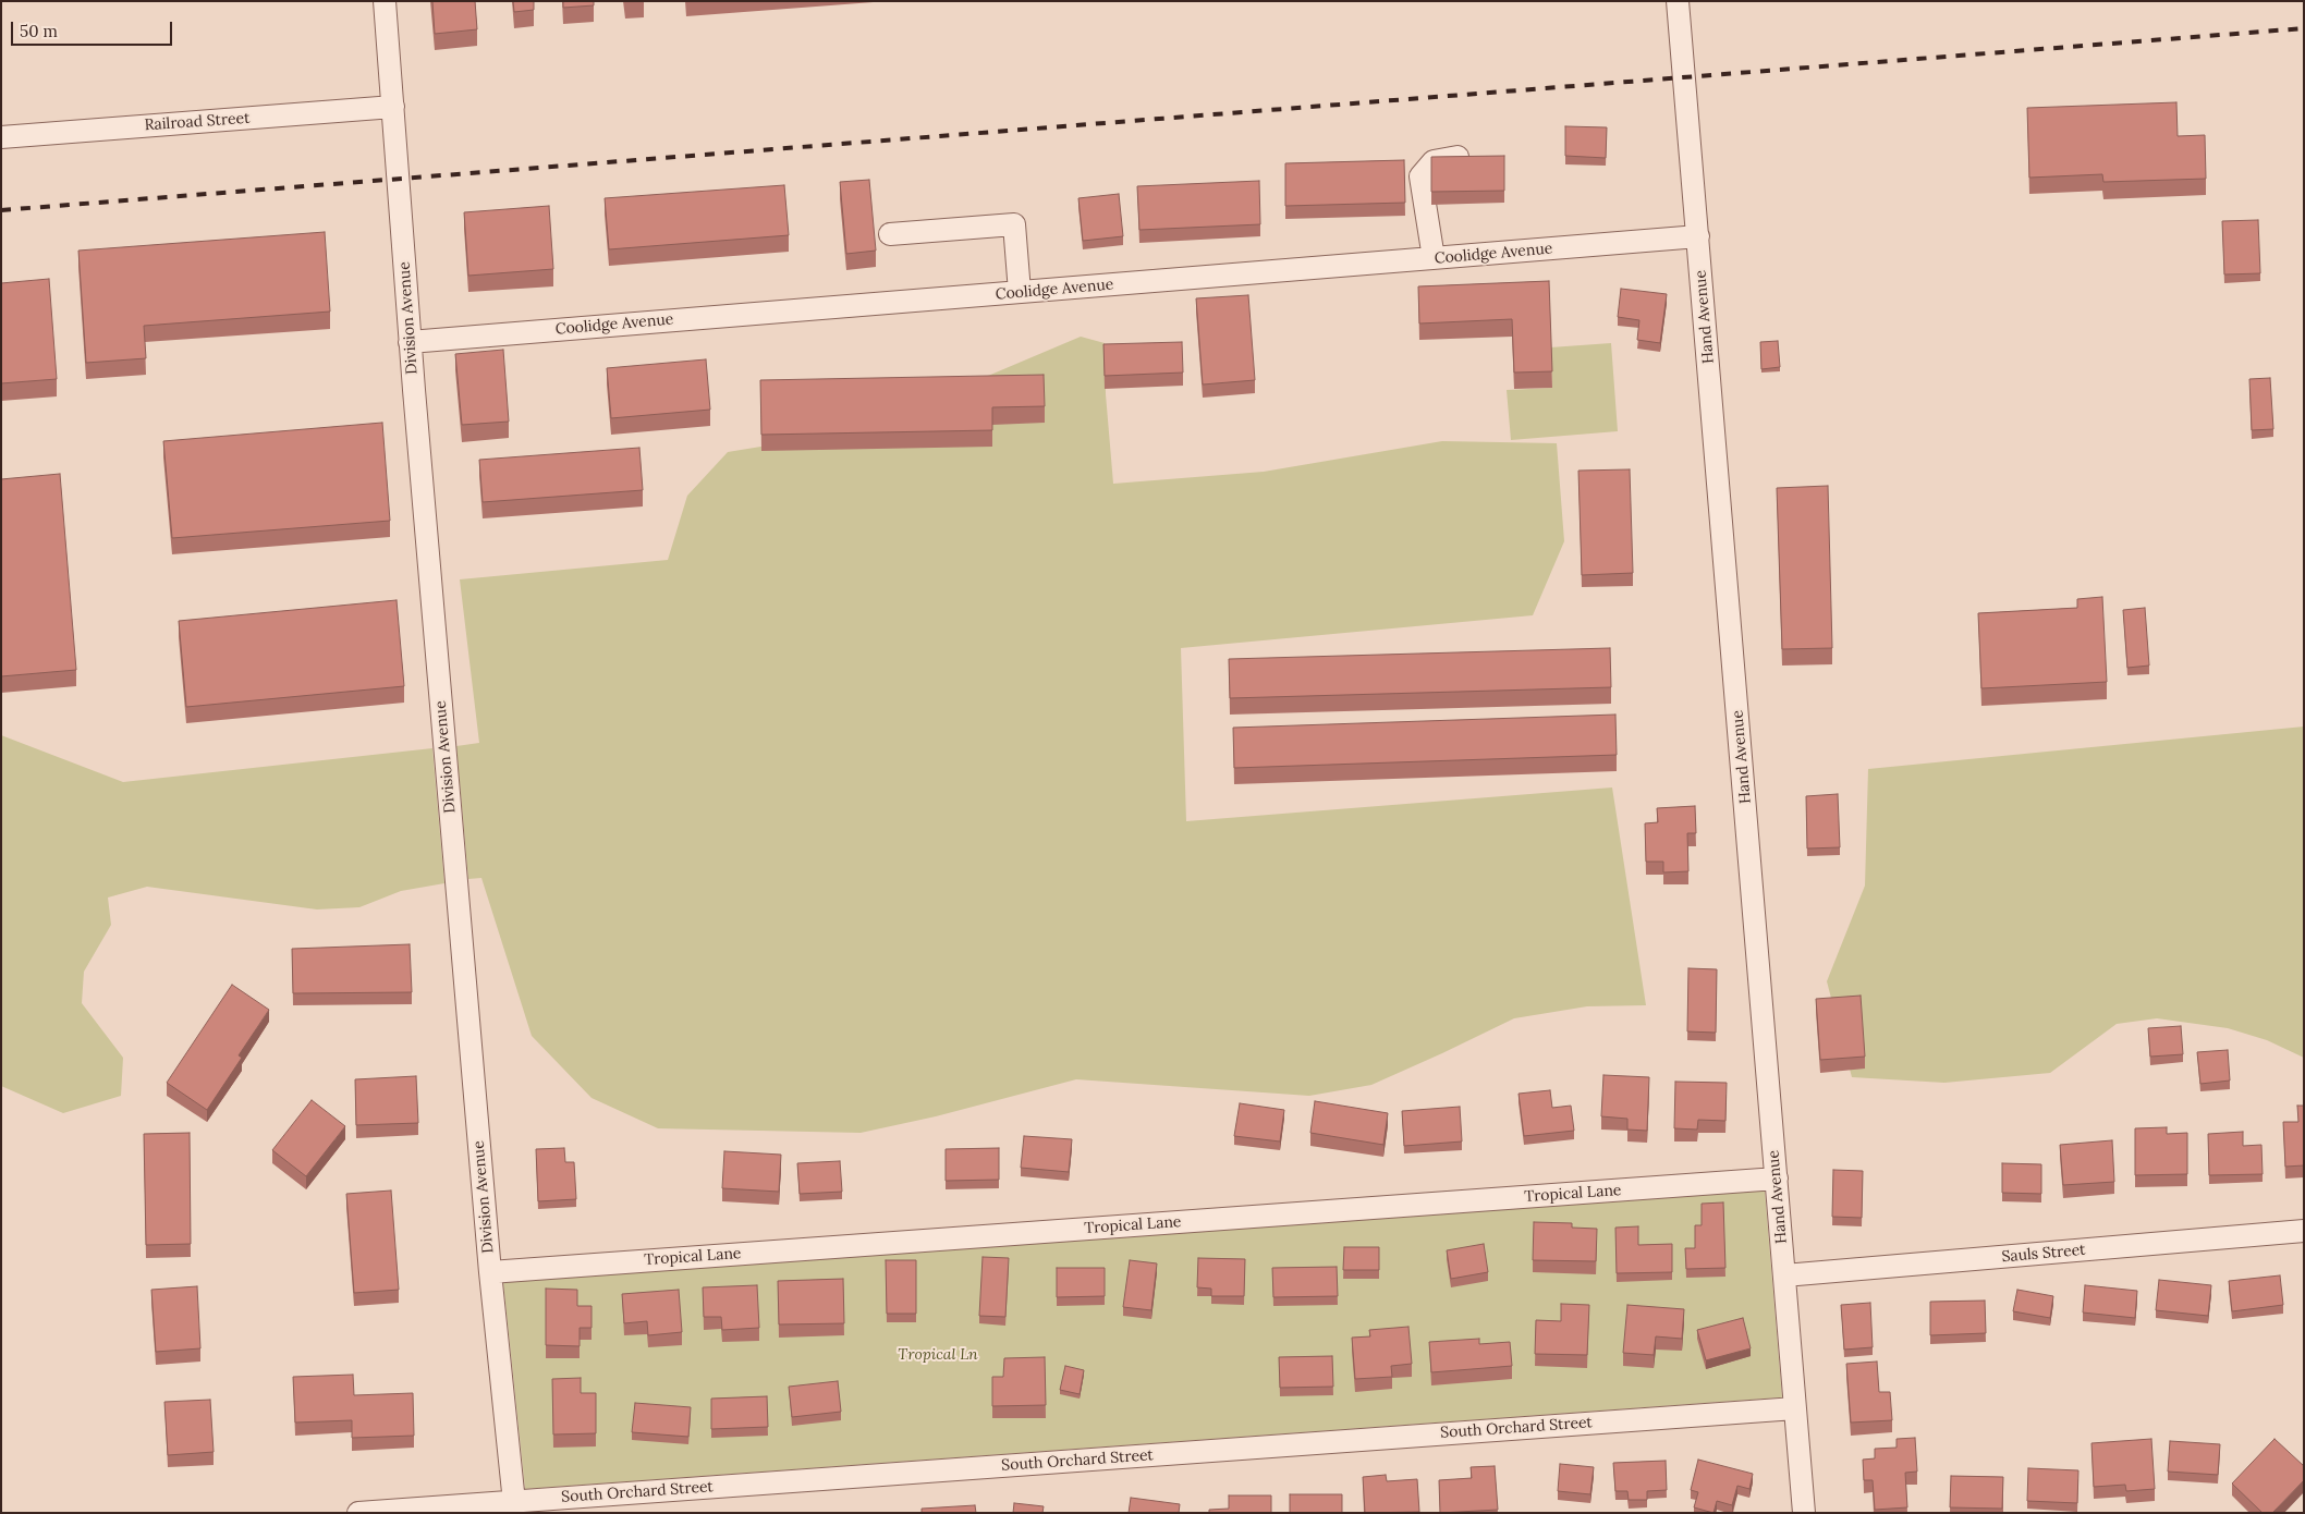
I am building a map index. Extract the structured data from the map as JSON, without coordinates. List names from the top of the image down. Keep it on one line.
{"streets":{"street":["Railroad Street","Coolidge Avenue","Hand Avenue","Division Avenue","Tropical Lane","Sauls Street","South Orchard Street"]},"crossings":[["Railroad Street","Division Avenue"],["Coolidge Avenue","Hand Avenue"],["Coolidge Avenue","Division Avenue"],["Hand Avenue","Tropical Lane"],["Hand Avenue","Sauls Street"],["Hand Avenue","South Orchard Street"],["Division Avenue","Tropical Lane"],["Division Avenue","South Orchard Street"]],"parks":["Tropical Ln"],"scale_bar":"50 m"}
